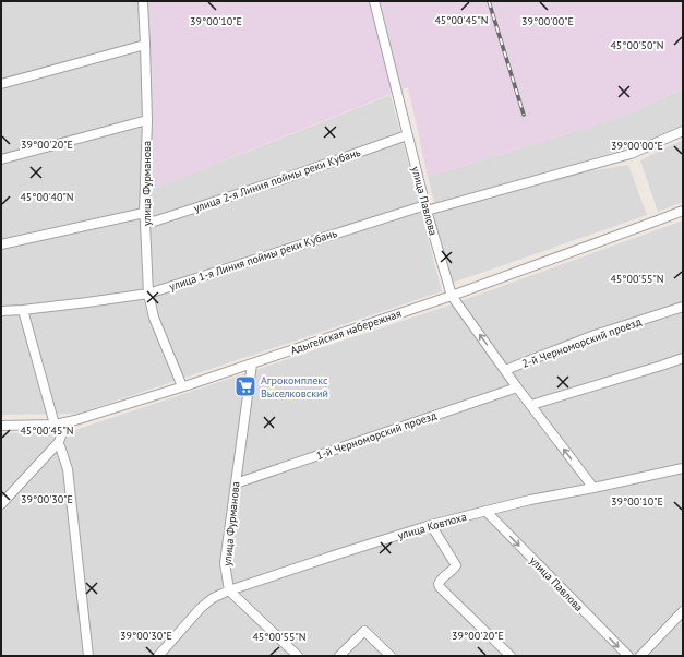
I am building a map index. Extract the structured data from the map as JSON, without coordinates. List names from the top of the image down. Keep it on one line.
{"streets":{"street":["улица 2-я Линия поймы реки Кубань","улица Фурманова","улица Павлова","улица 1-я Линия поймы реки Кубань","Адыгейская набережная","2-й Черноморский проезд","1-й Черноморский проезд","улица Ковтюха"]},"crossings":[["улица 2-я Линия поймы реки Кубань","улица Фурманова"],["улица 2-я Линия поймы реки Кубань","улица Павлова"],["улица Фурманова","улица 1-я Линия поймы реки Кубань"],["улица Фурманова","Адыгейская набережная"],["улица Фурманова","1-й Черноморский проезд"],["улица Фурманова","улица Ковтюха"],["улица Павлова","улица 1-я Линия поймы реки Кубань"],["улица Павлова","Адыгейская набережная"],["улица Павлова","2-й Черноморский проезд"],["улица Павлова","1-й Черноморский проезд"],["улица Павлова","улица Ковтюха"]],"places":{"supermarket":["Агрокомплекс Выселковский"]},"coordinates":["45°00'45\"N","39°00'10\"E","39°00'00\"E","45°00'50\"N","39°00'20\"E","45°00'40\"N","45°00'55\"N","39°00'30\"E"]}
